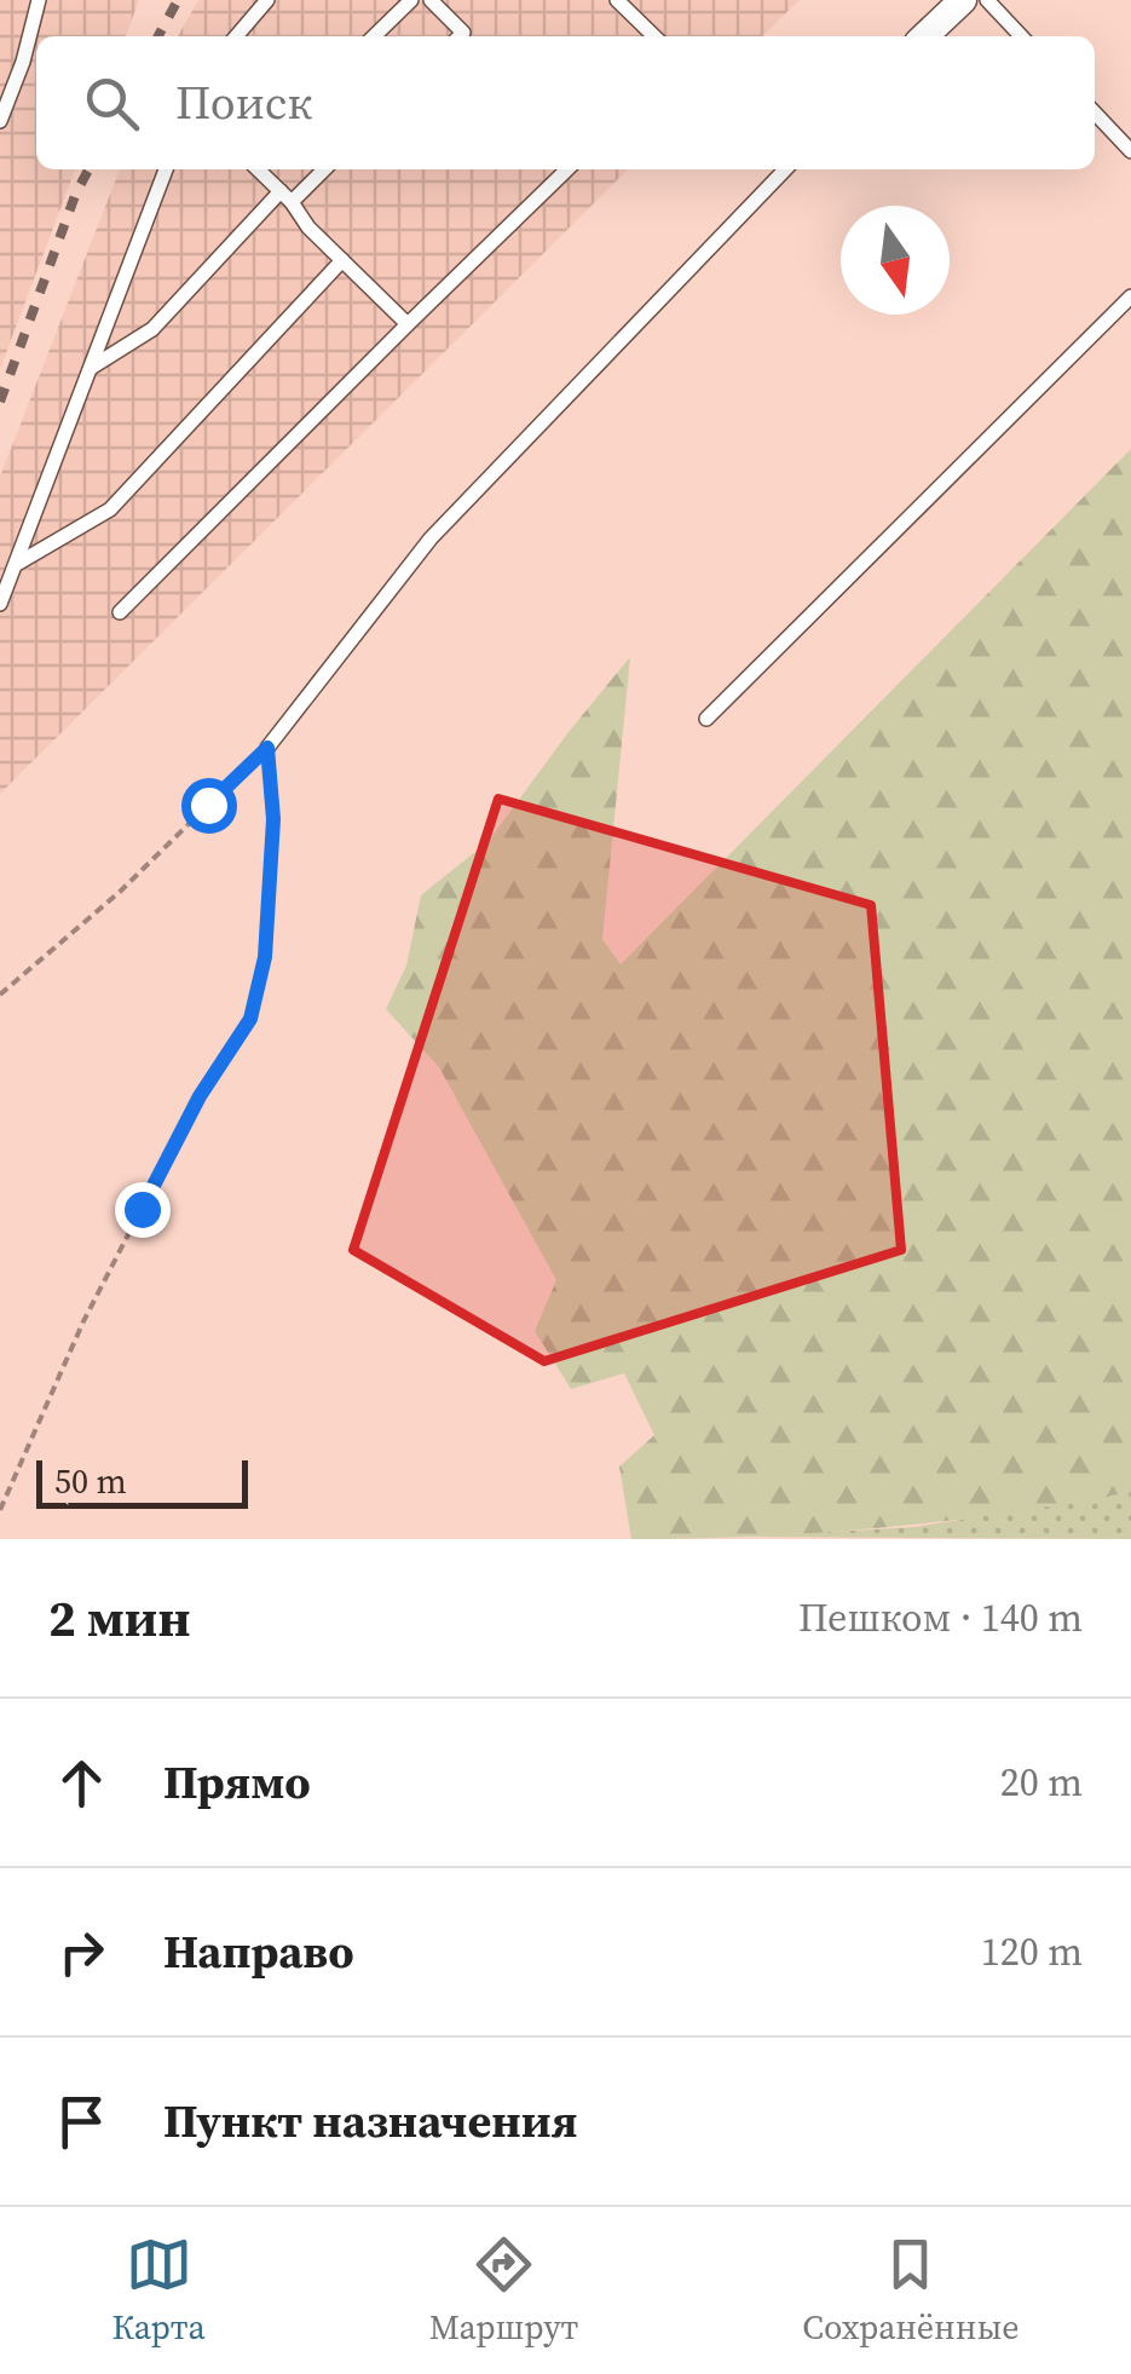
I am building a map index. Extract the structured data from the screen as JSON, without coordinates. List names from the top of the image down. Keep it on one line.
{"scale_bar":"50 m","north":"bottom","page":{"search":"Поиск","scale":"50 m","heading":["2 мин","Пешком · 140 m"],"list":[["Прямо","20 m"],["Направо","120 m"],"Пункт назначения"],"nav":["Карта","Маршрут","Сохранённые"]}}
